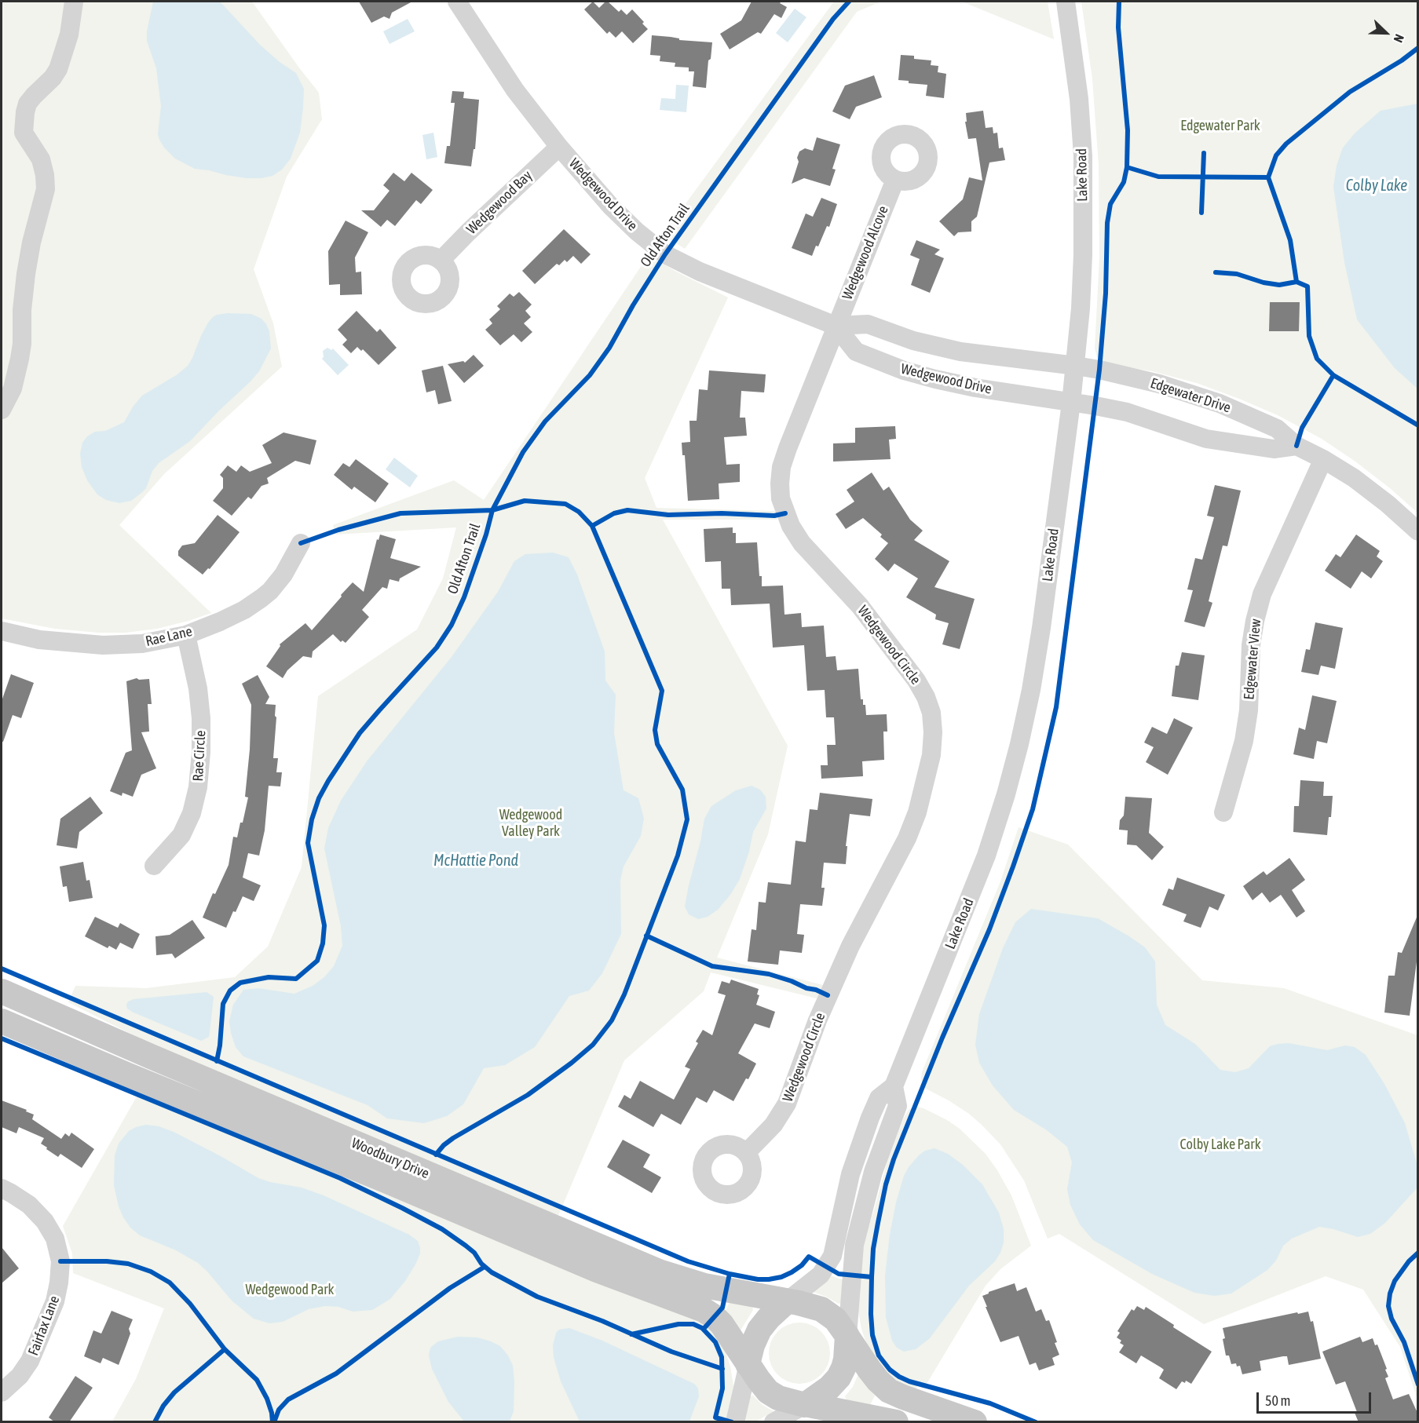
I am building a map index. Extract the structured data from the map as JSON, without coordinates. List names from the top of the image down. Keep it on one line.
{"streets":{"main road":["Woodbury Drive"],"street":["Lake Road","Wedgewood Drive","Wedgewood Bay","Wedgewood Alcove","Edgewater Drive","Rae Lane","Wedgewood Circle","Edgewater View","Rae Circle","Fairfax Lane"],"cycle path":["Old Afton Trail"]},"crossings":[["Lake Road","Wedgewood Drive"],["Lake Road","Edgewater Drive"],["Lake Road","Woodbury Drive"],["Wedgewood Drive","Wedgewood Bay"],["Wedgewood Drive","Wedgewood Alcove"],["Wedgewood Drive","Edgewater Drive"],["Wedgewood Drive","Wedgewood Circle"],["Wedgewood Alcove","Wedgewood Circle"],["Edgewater Drive","Edgewater View"],["Rae Lane","Rae Circle"]],"water":["Colby Lake","McHattie Pond"],"parks":["Edgewater Park","Wedgewood Valley Park","Colby Lake Park","Wedgewood Park"],"scale_bar":"50 m","north":"bottom right"}
